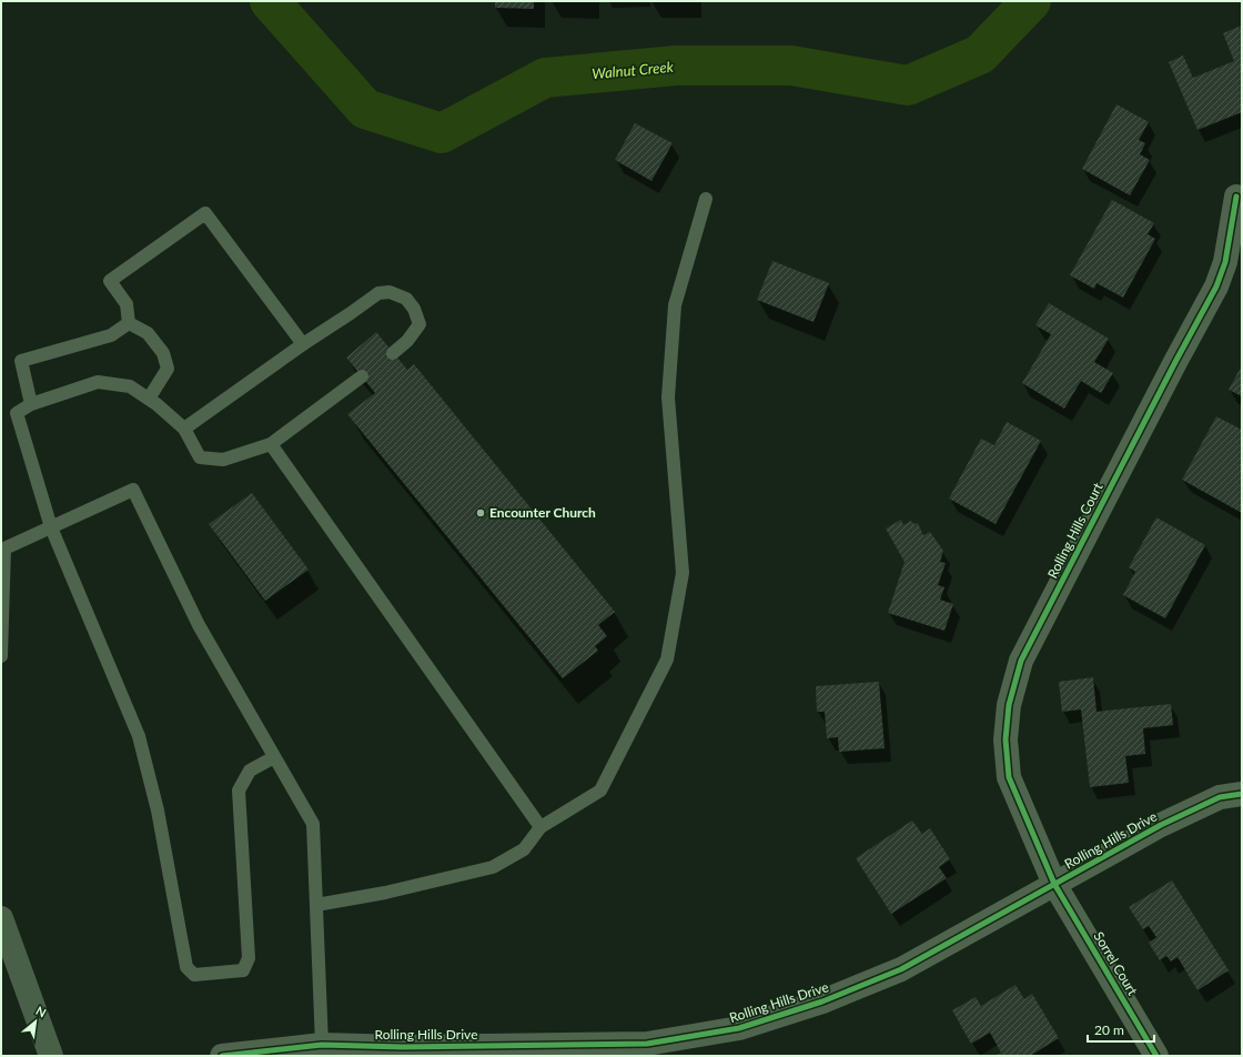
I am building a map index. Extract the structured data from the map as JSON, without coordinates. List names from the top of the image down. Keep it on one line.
{"streets":{"street":["Rolling Hills Court","Rolling Hills Drive","Sorrel Court"]},"crossings":[["Rolling Hills Court","Rolling Hills Drive"],["Rolling Hills Court","Sorrel Court"],["Rolling Hills Drive","Sorrel Court"]],"water":["Walnut Creek"],"places":["Encounter Church"],"scale_bar":"20 m","north":"top right"}
